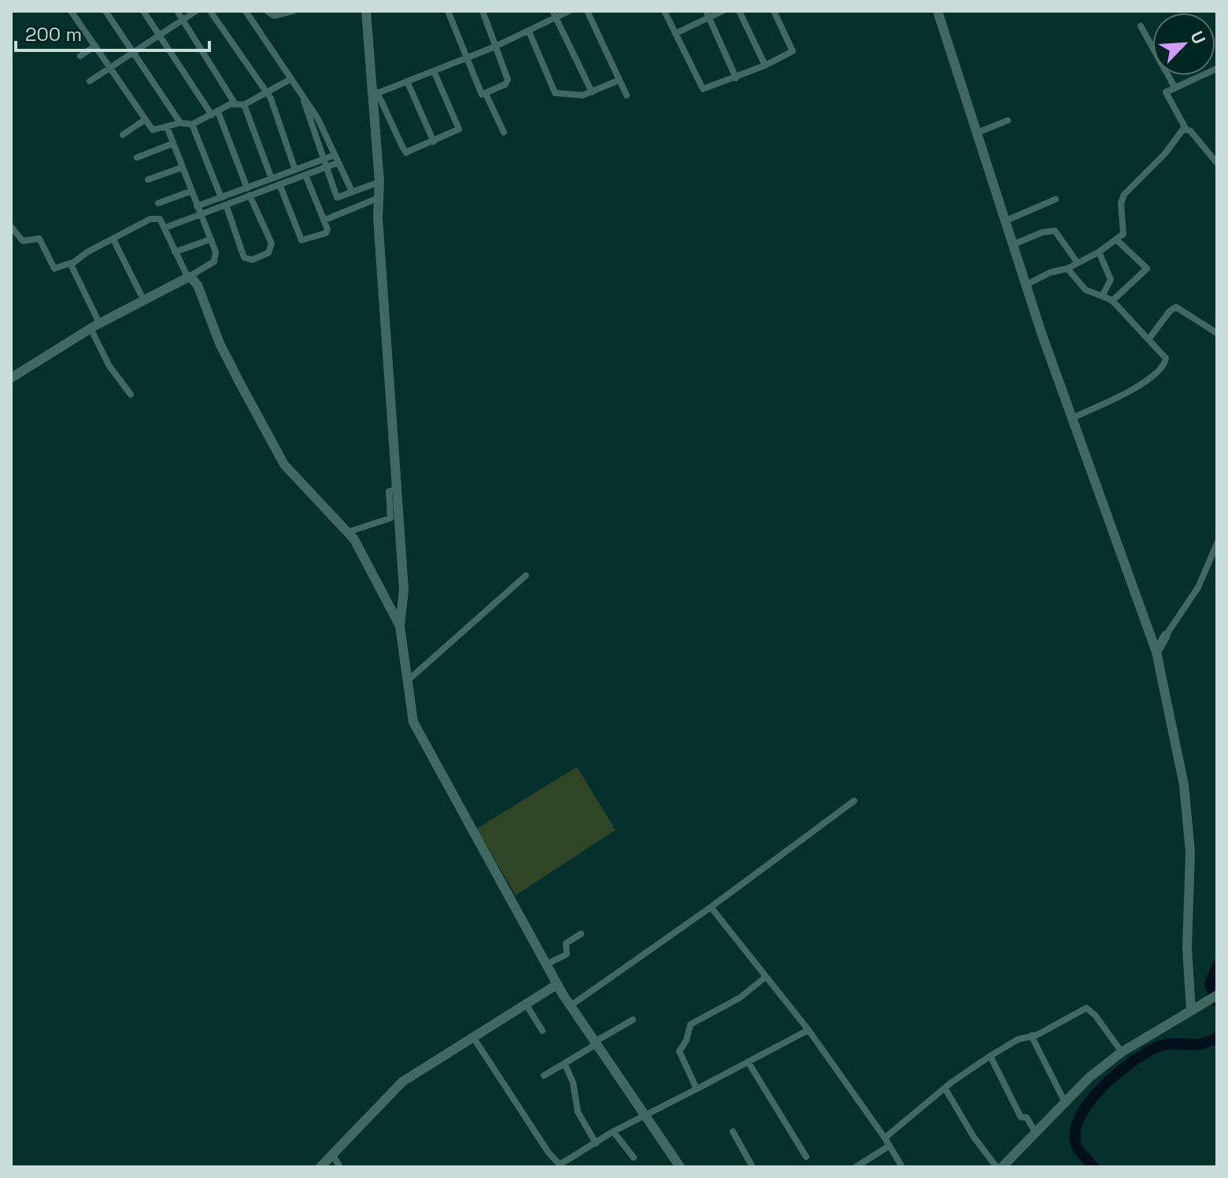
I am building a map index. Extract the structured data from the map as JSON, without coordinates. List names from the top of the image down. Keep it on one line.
{"scale_bar":"200 m","north":"top right"}
